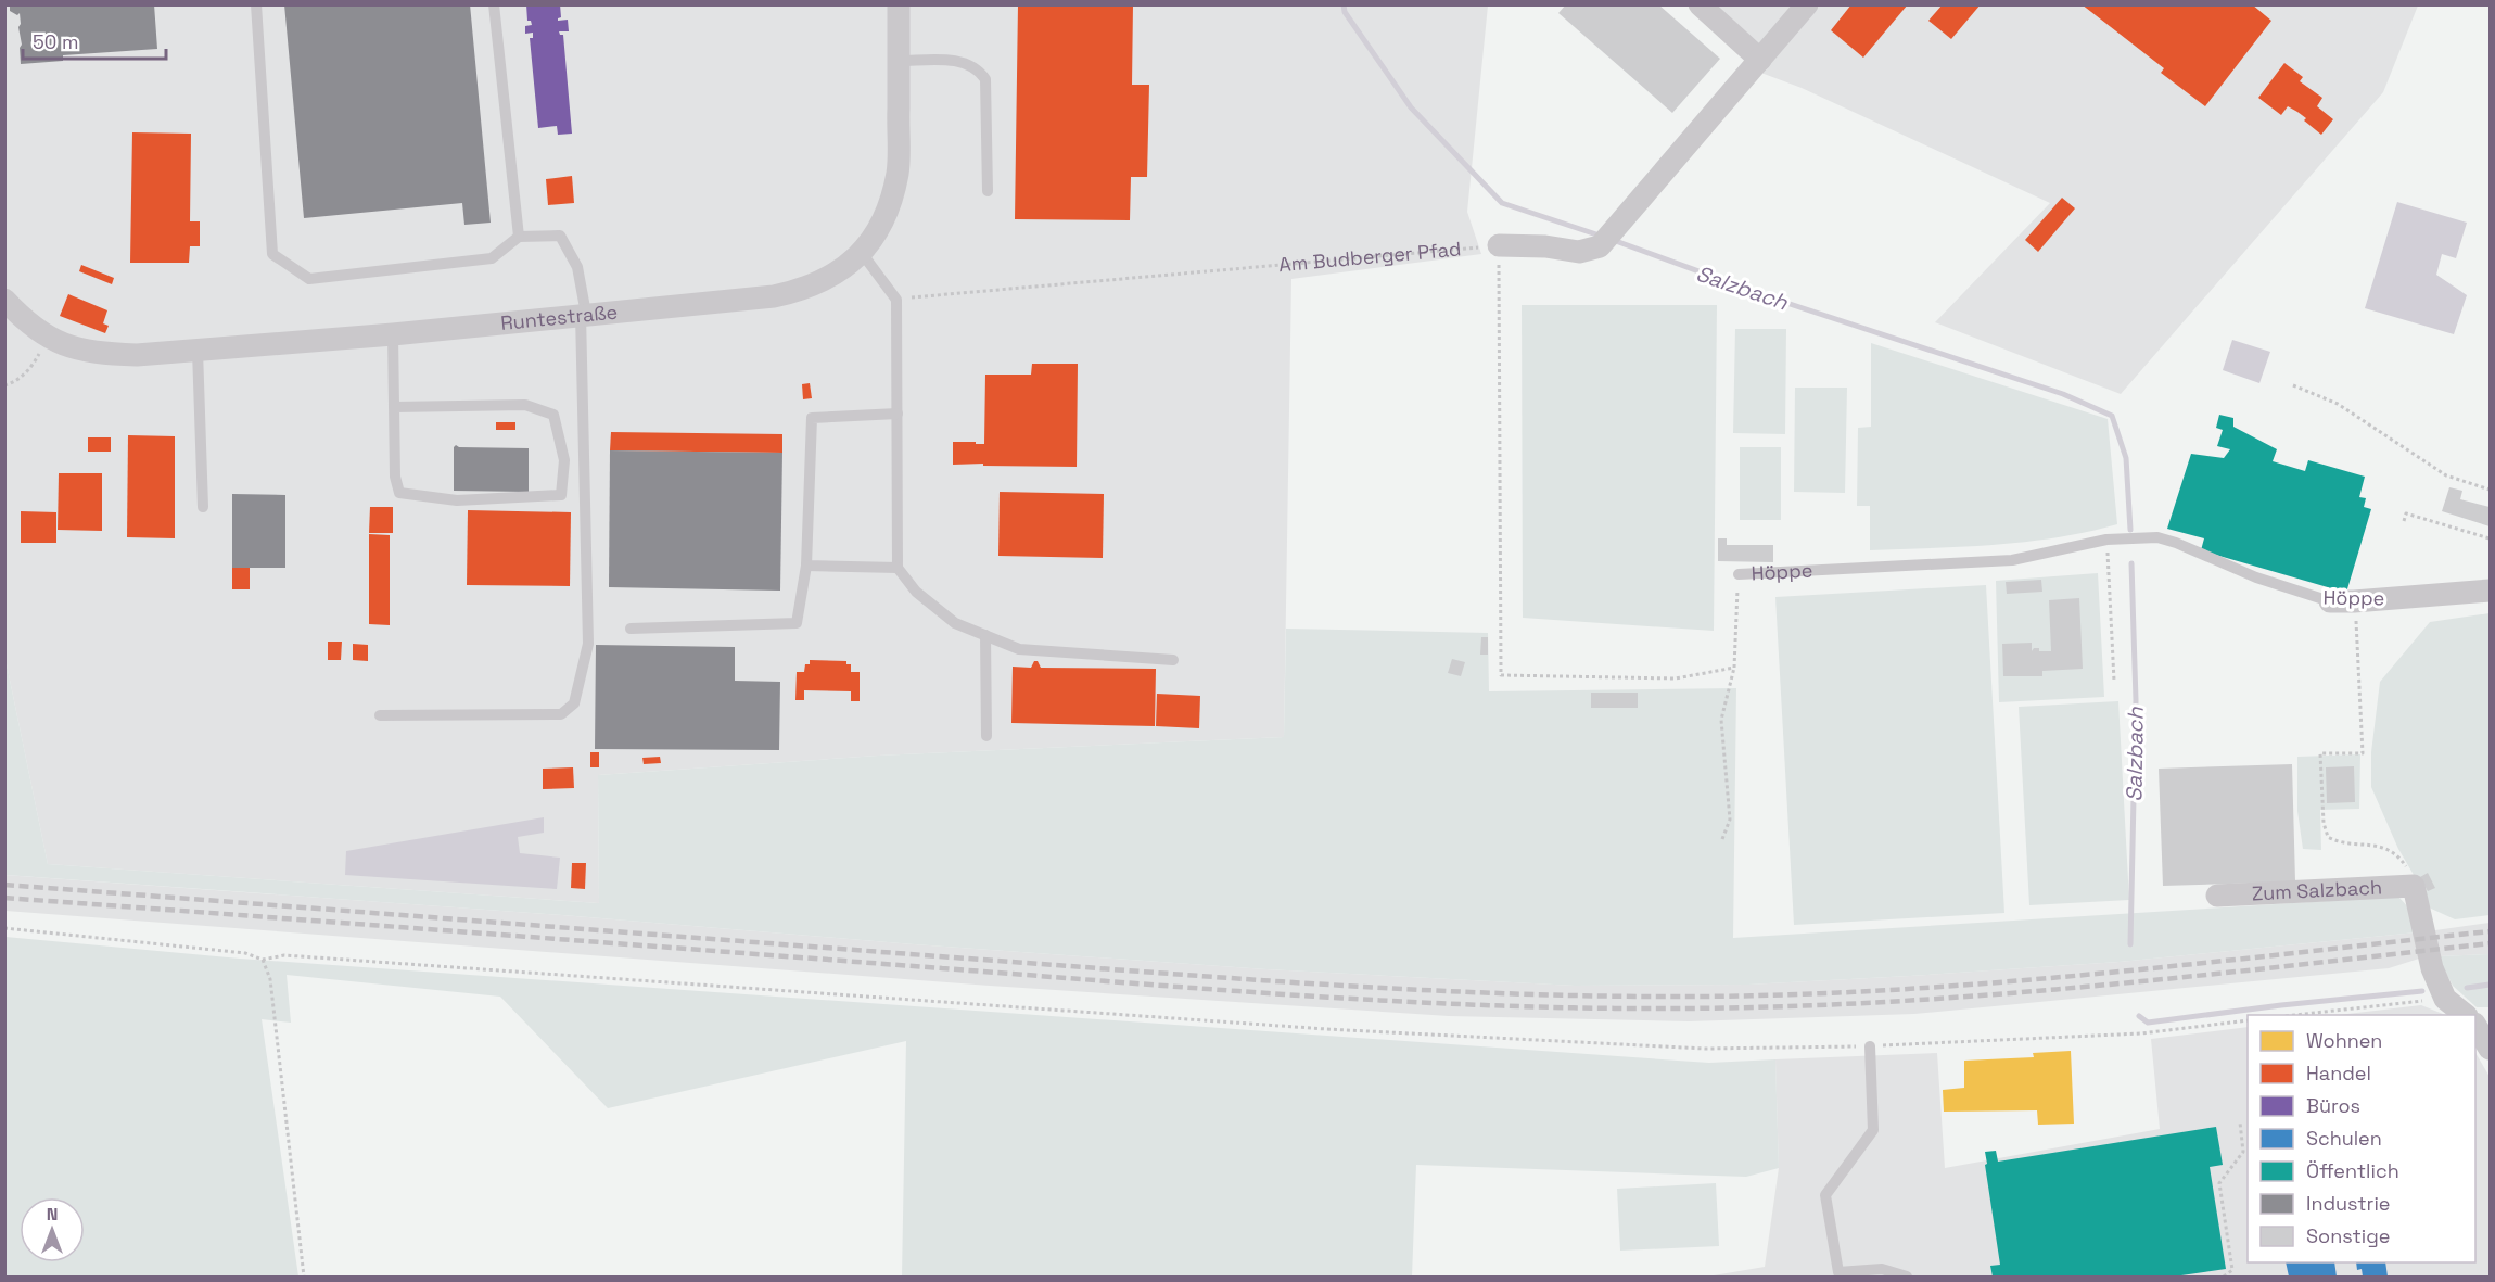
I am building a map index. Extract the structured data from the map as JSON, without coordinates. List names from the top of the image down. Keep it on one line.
{"streets":{"street":["Runtestraße","Höppe","Zum Salzbach"],"path":["Am Budberger Pfad"]},"crossings":[["Höppe","Zum Salzbach"]],"water":["Salzbach"],"legend":["Wohnen","Handel","Büros","Schulen","Öffentlich","Industrie","Sonstige"],"scale_bar":"50 m","north":"top"}
